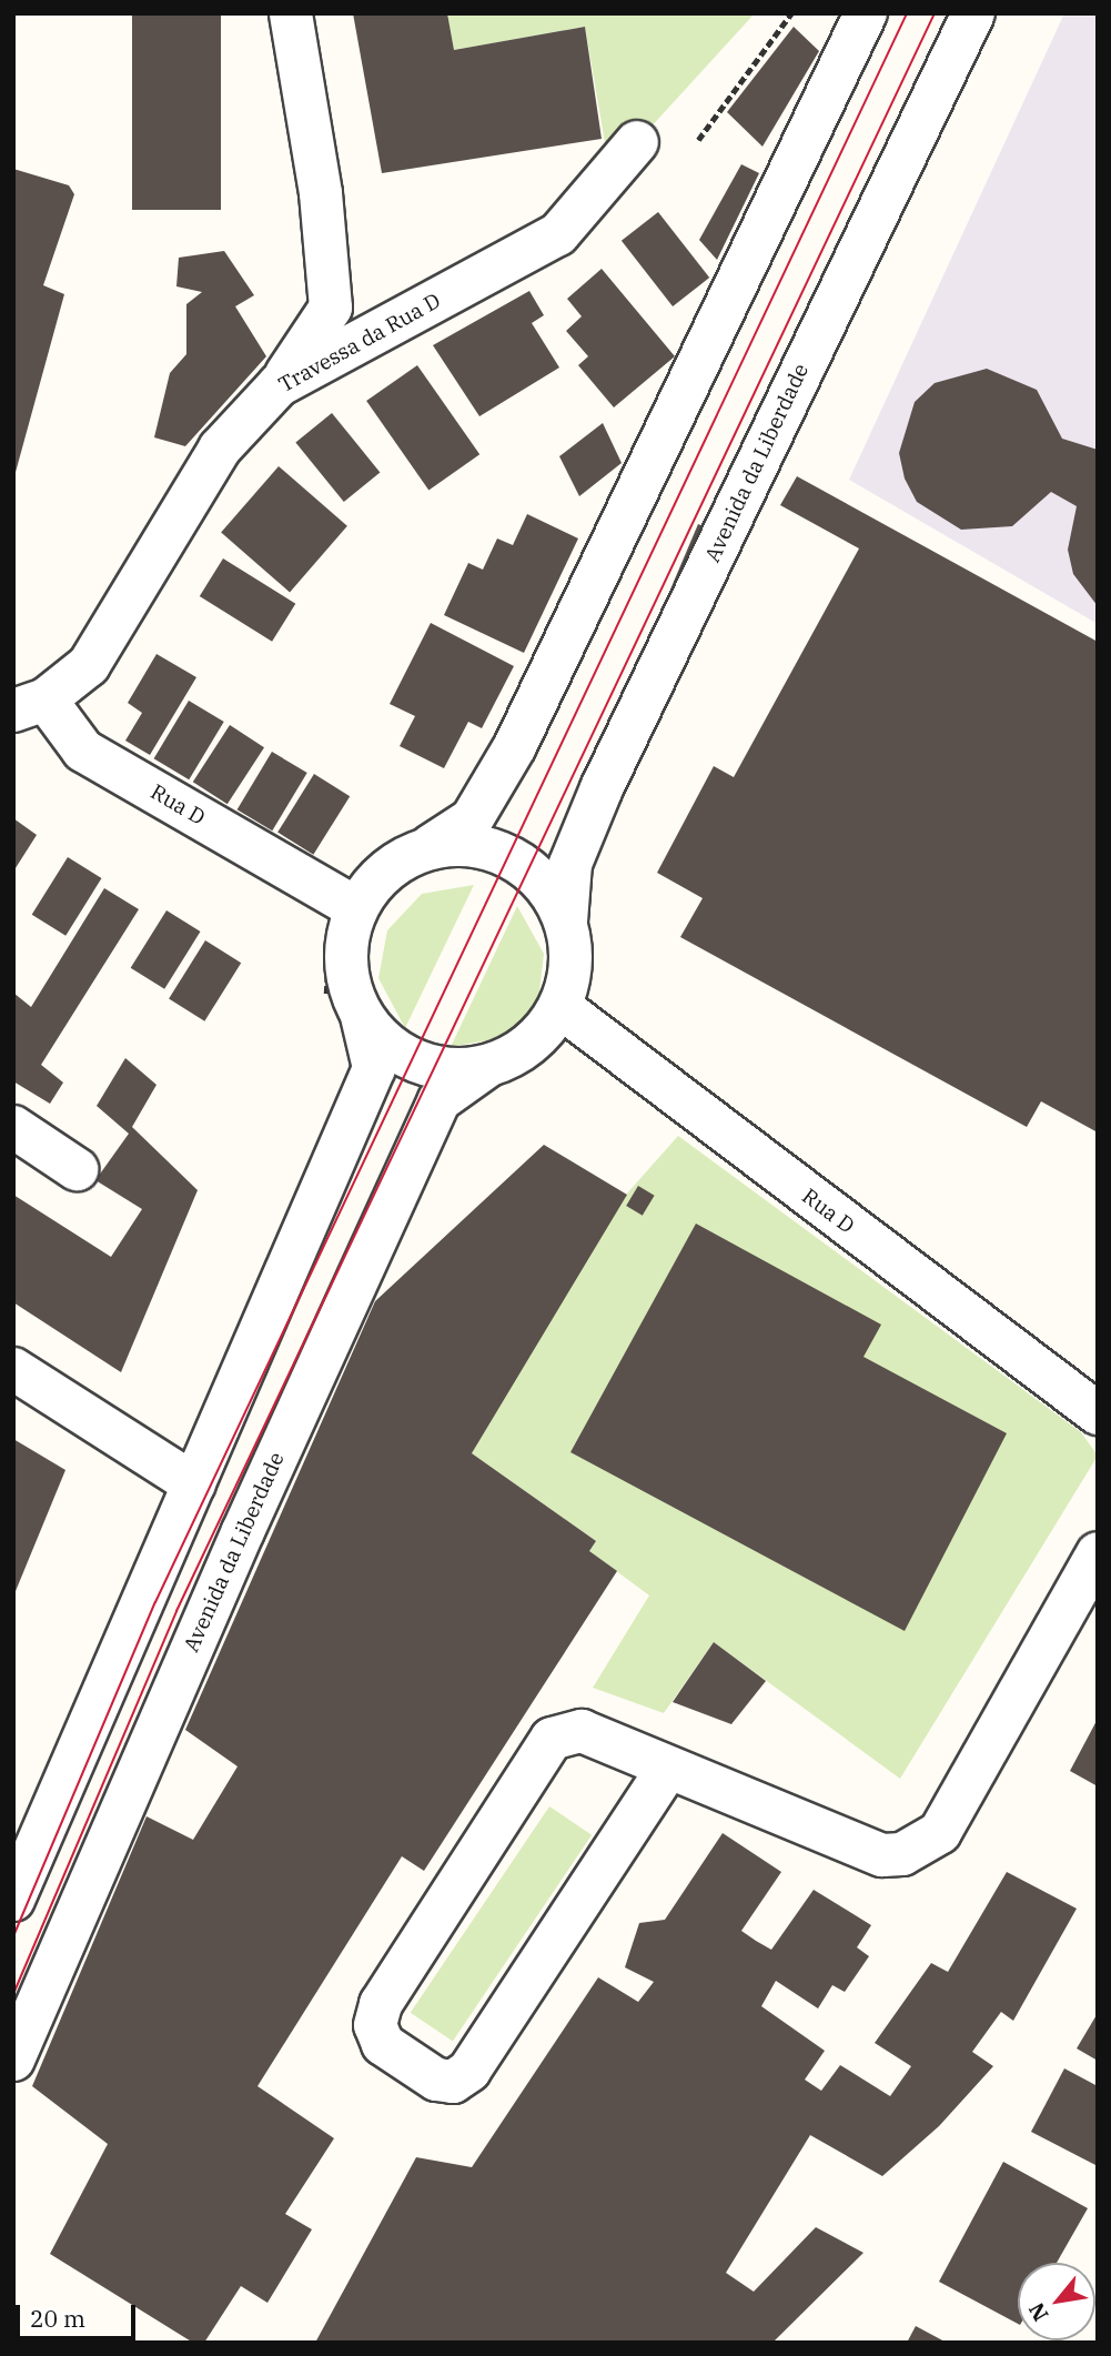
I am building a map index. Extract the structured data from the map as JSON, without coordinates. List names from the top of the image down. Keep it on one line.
{"streets":{"street":["Travessa da Rua D","Avenida da Liberdade","Rua D"]},"crossings":[["Travessa da Rua D","Rua D"],["Avenida da Liberdade","Rua D"]],"scale_bar":"20 m","north":"bottom left"}
